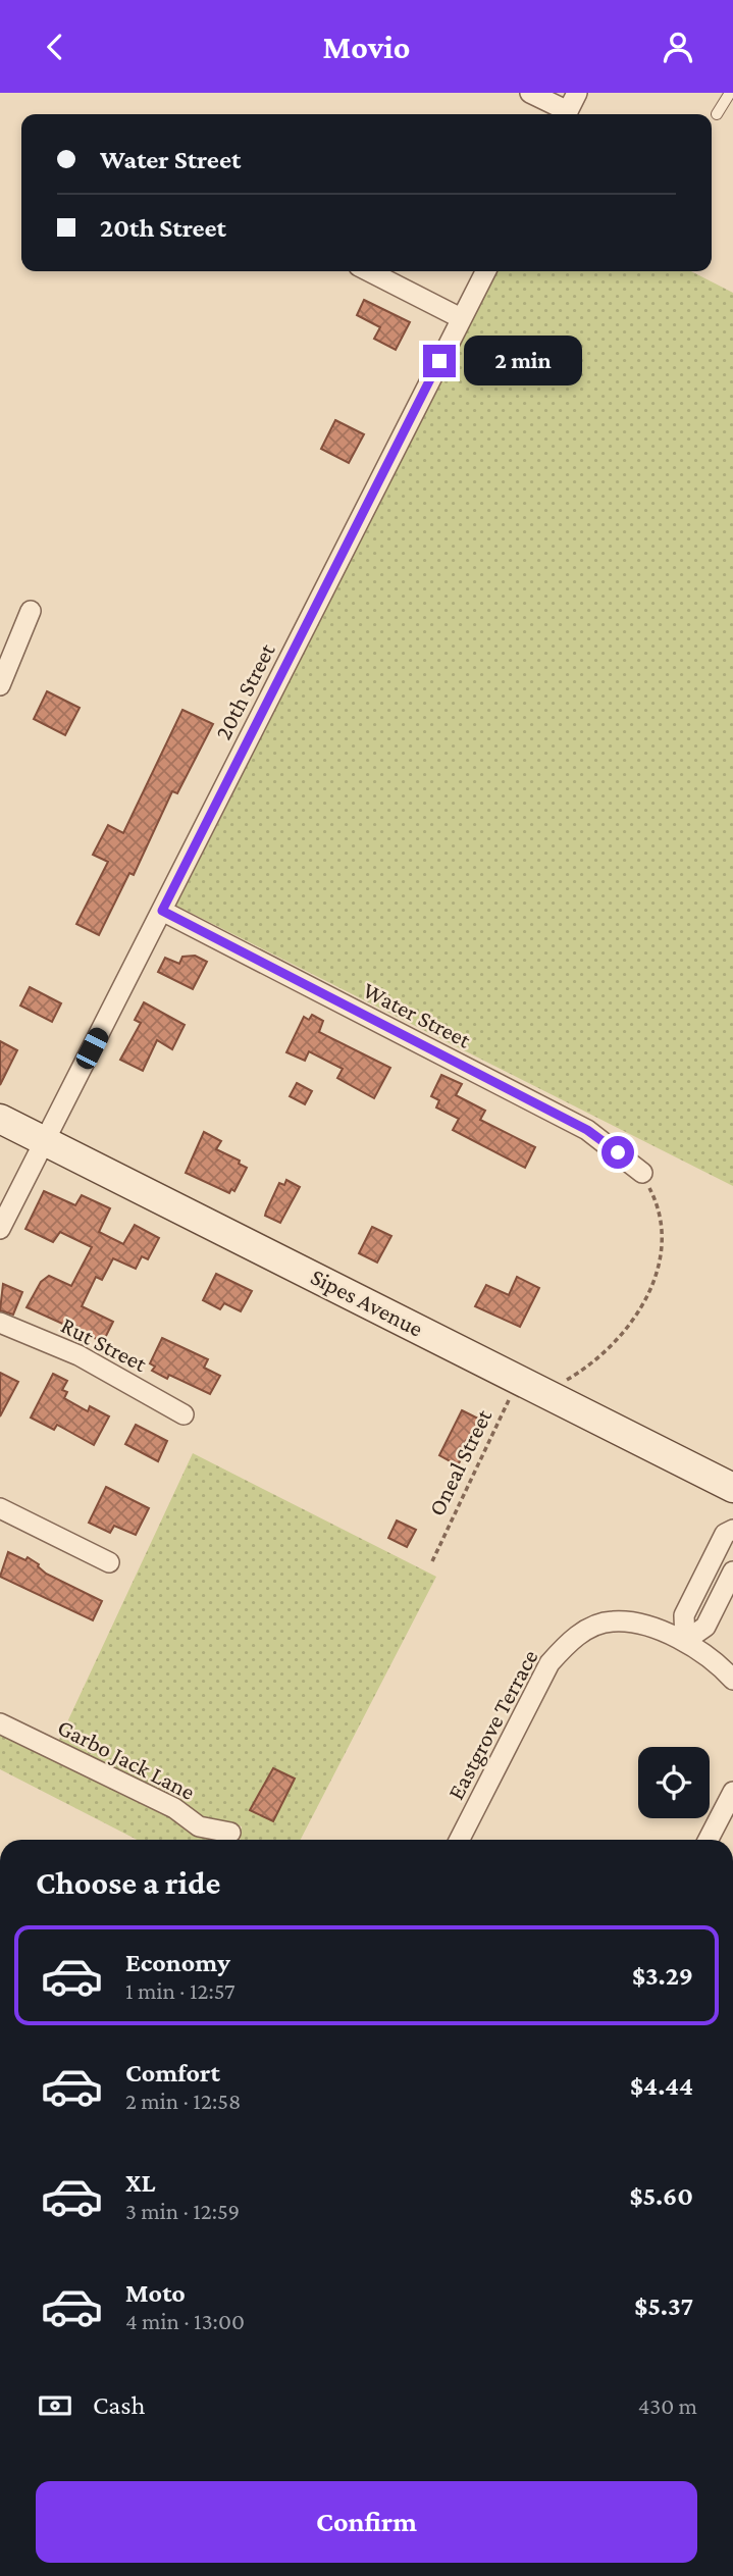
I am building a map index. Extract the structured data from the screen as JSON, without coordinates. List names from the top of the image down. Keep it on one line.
{"streets":{"street":["20th Street","Water Street","Sipes Avenue","Rut Street","Eastgrove Terrace","Garbo Jack Lane"],"path":["Oneal Street"]},"crossings":[["20th Street","Water Street"],["20th Street","Sipes Avenue"],["Sipes Avenue","Oneal Street"]],"page":{"header":"Movio","banner":["Water Street","20th Street"],"bubble":"2 min","heading":"Choose a ride","list":[{"name":"Economy","note":"1 min · 12:57","value":"$3.29"},{"name":"Comfort","note":"2 min · 12:58","value":"$4.44"},{"name":"XL","note":"3 min · 12:59","value":"$5.60"},{"name":"Moto","note":"4 min · 13:00","value":"$5.37"}],"pay":["Cash","430 m"],"buttons":"Confirm"}}
